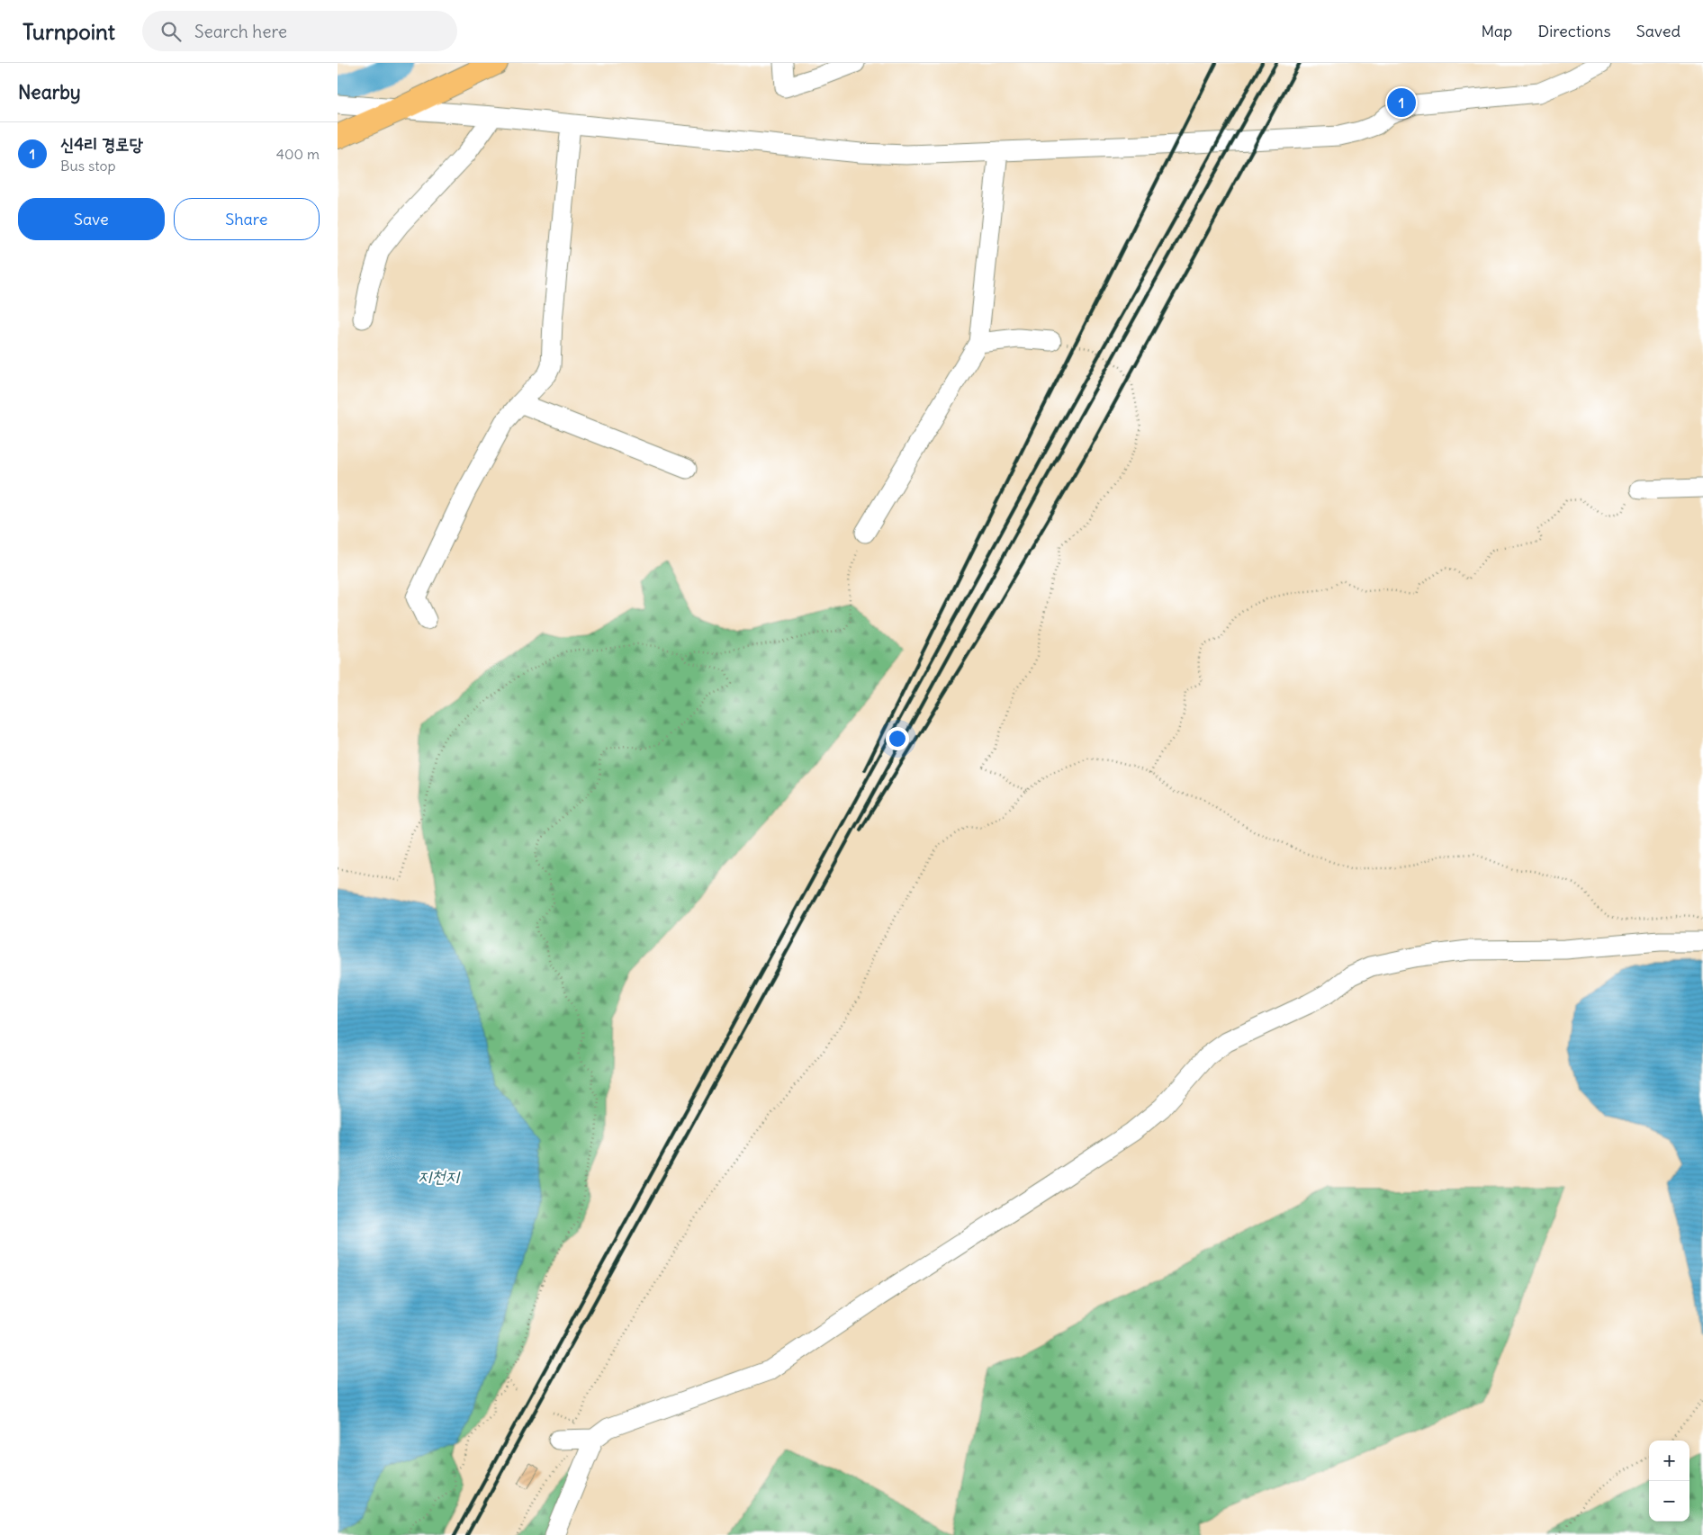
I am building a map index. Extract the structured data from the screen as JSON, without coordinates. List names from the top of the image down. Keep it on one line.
{"water":["지천지"],"page":{"header":"Turnpoint","search":"Search here","nav":["Map","Directions","Saved"],"heading":"Nearby","pins":"1","list":[{"mark":"1","name":"신4리 경로당","note":"Bus stop","value":"400 m"}],"buttons":["Save","Share"],"map_buttons":["+","−"]}}
